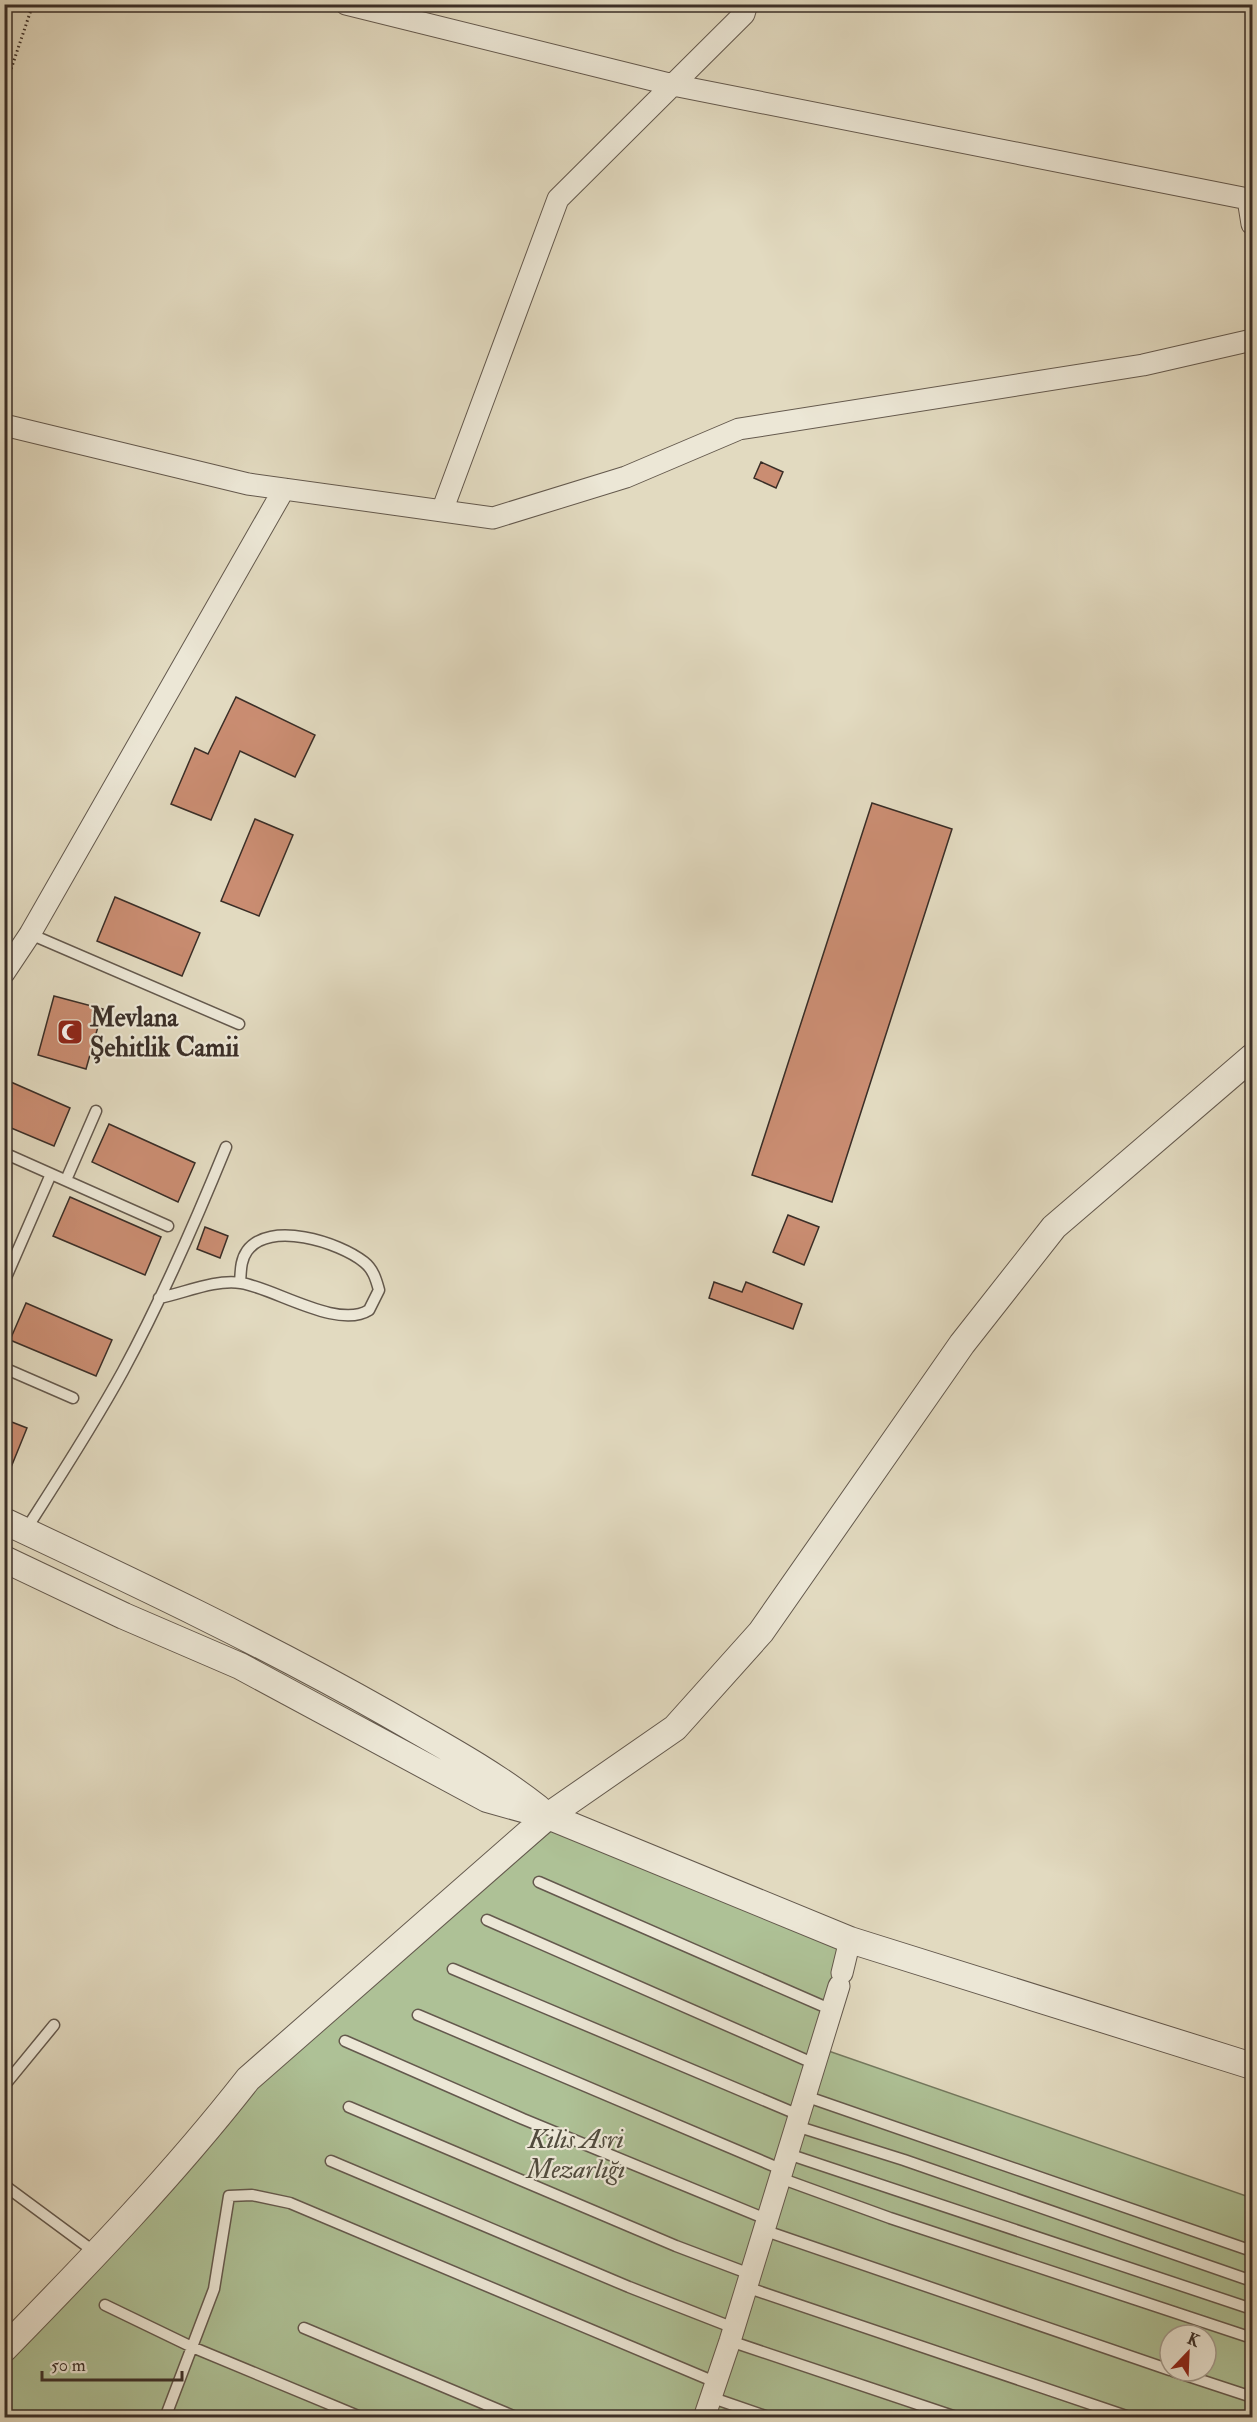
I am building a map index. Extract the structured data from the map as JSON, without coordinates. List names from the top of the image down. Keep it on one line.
{"parks":["Kilis Asri Mezarlığı"],"places":{"mosque":["Mevlana Şehitlik Camii"]},"scale_bar":"50 m","north":"top right"}
